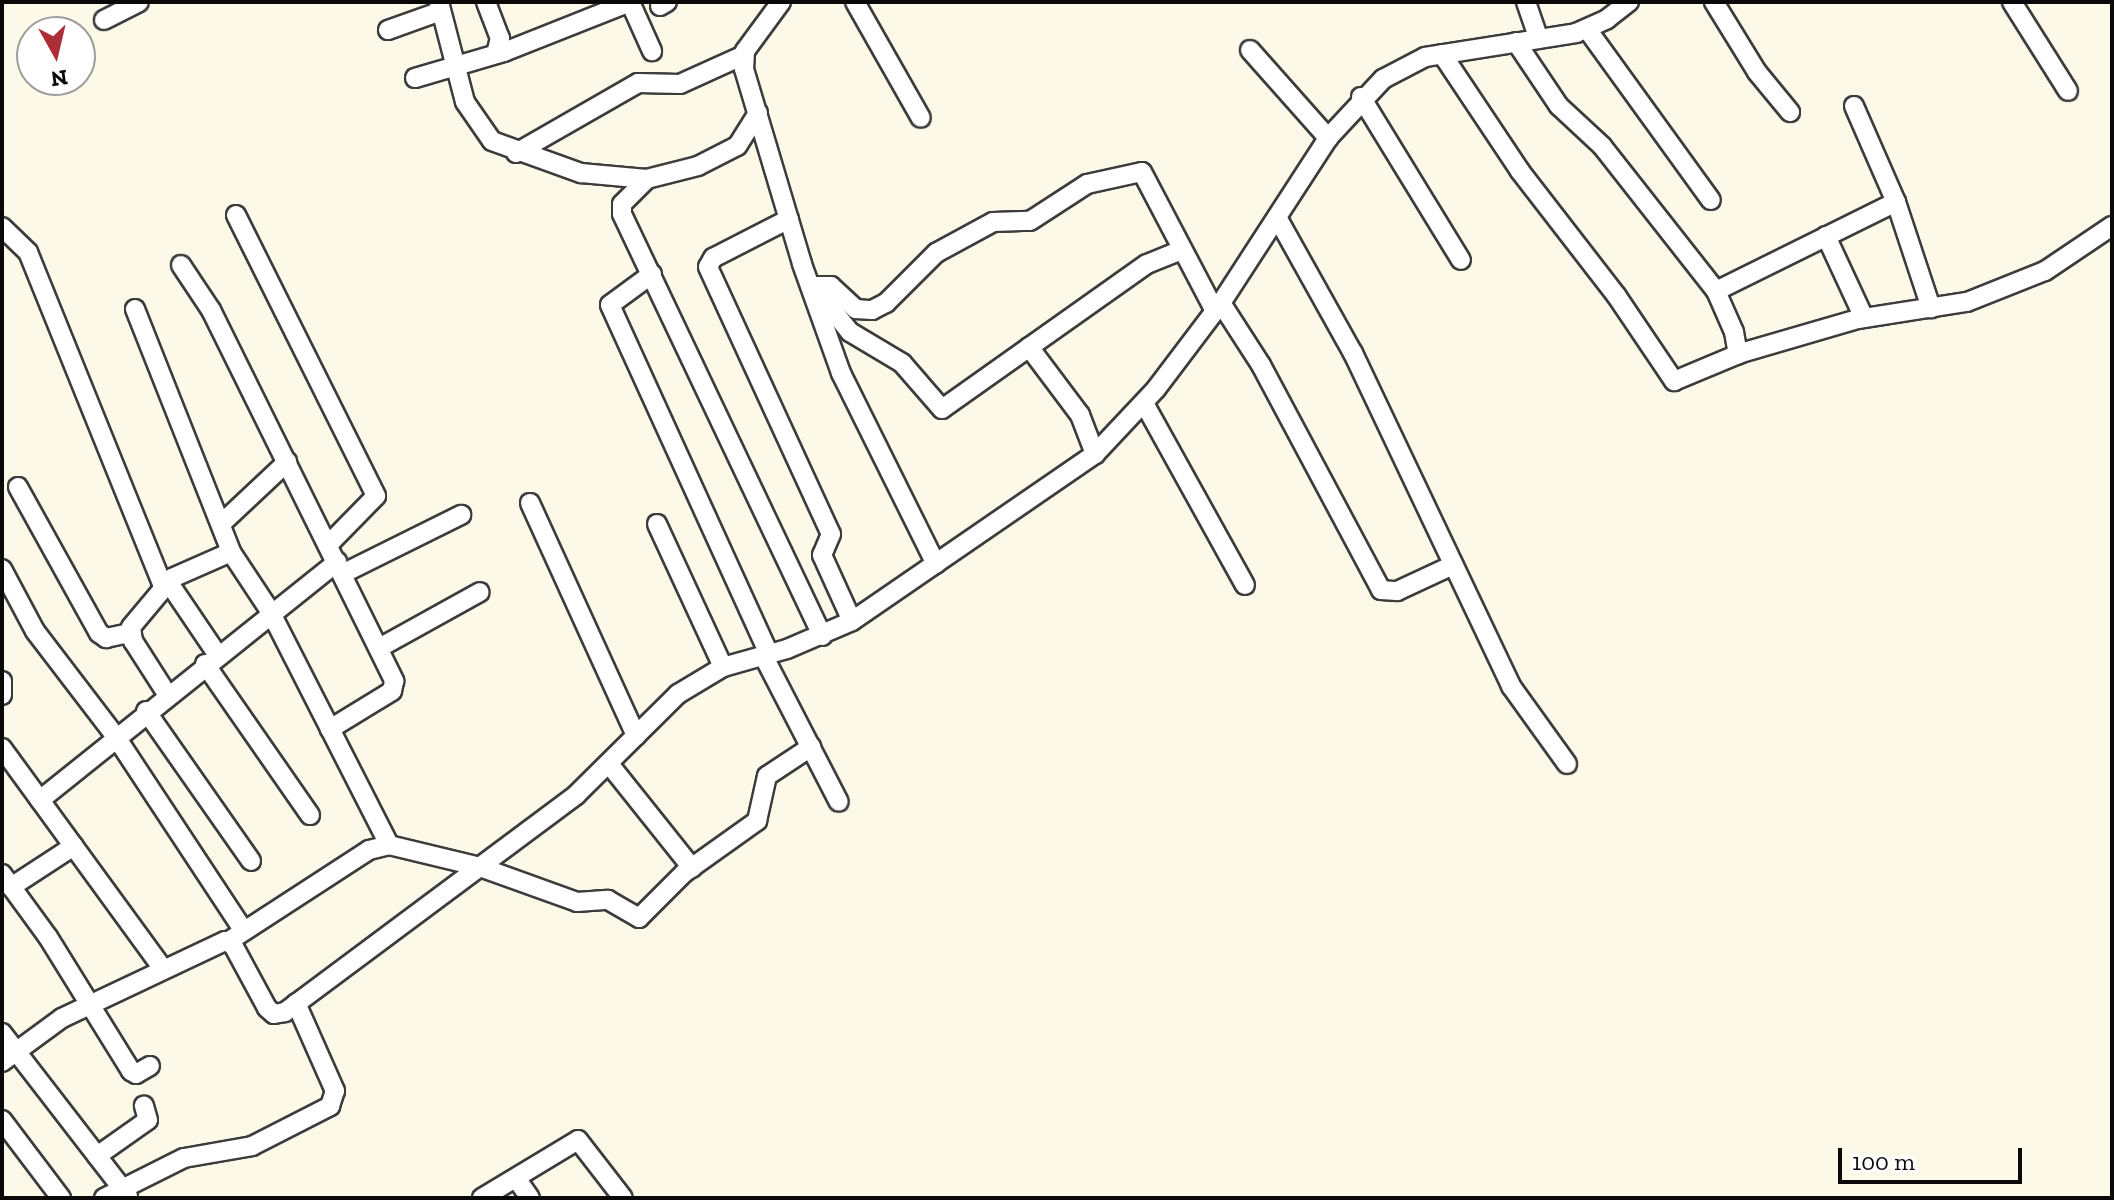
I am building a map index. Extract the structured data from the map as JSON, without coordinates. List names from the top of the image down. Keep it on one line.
{"scale_bar":"100 m","north":"bottom"}
